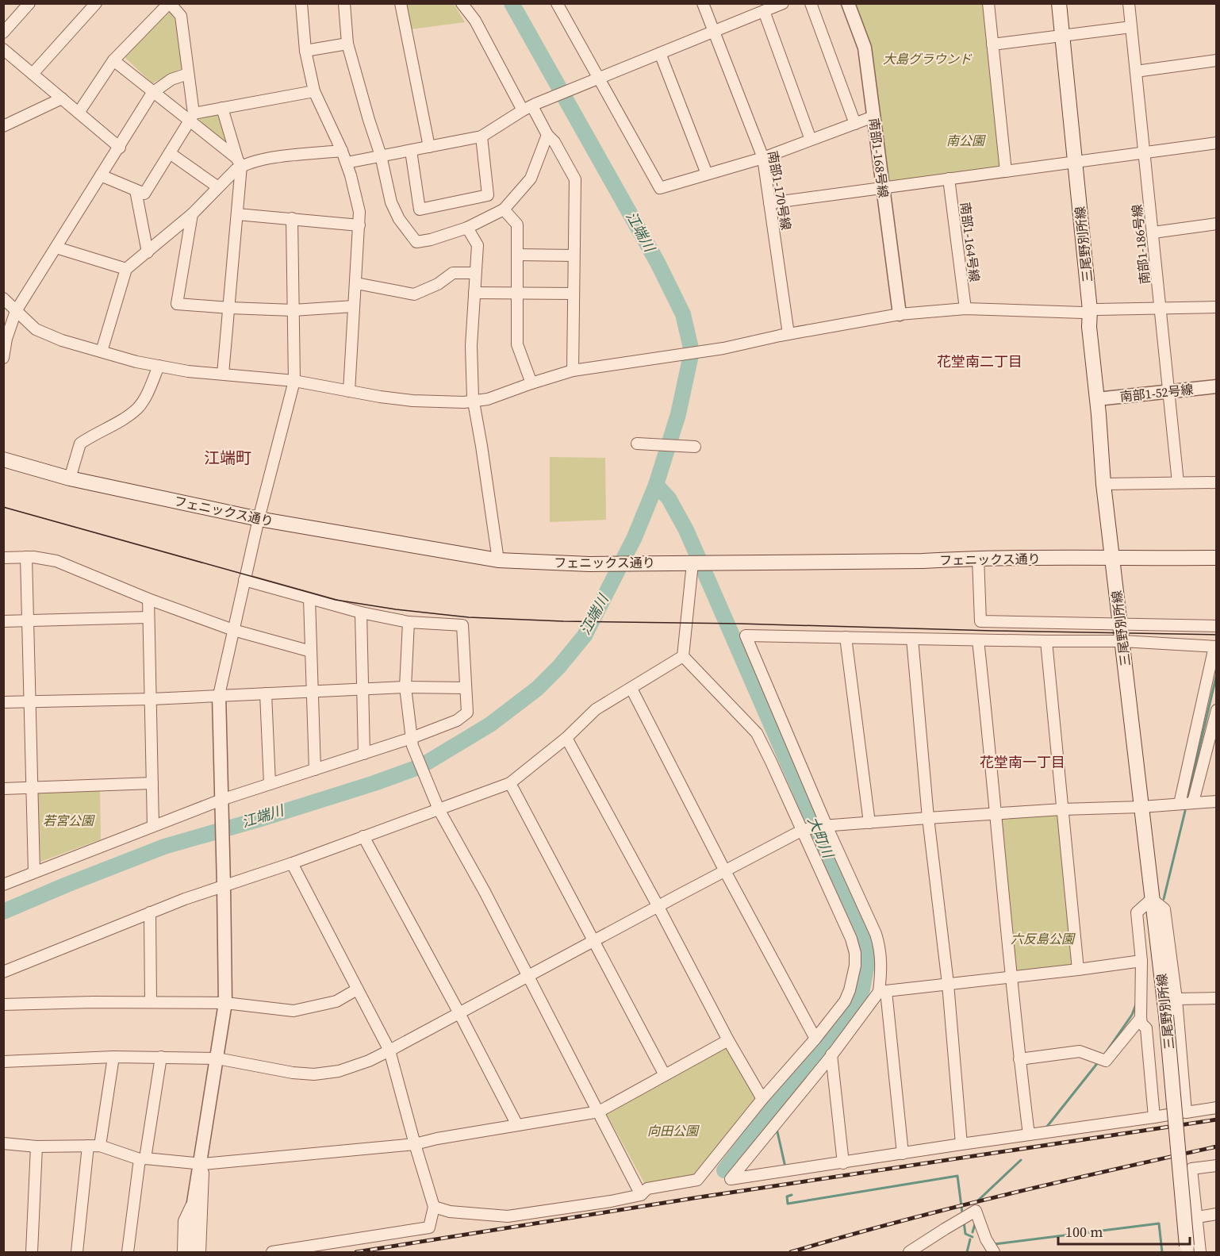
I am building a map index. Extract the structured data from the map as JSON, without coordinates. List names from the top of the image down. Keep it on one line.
{"streets":{"main road":["三尾野別所線","フェニックス通り"],"street":["南部1-168号線","南部1-170号線","南部1-164号線","南部1-186号線","南部1-52号線"]},"crossings":[["三尾野別所線","南部1-52号線"],["三尾野別所線","フェニックス通り"],["南部1-186号線","南部1-52号線"]],"districts":["花堂南二丁目","江端町","花堂南一丁目"],"water":["江端川","大町川"],"parks":["大島グラウンド","南公園","若宮公園","六反島公園","向田公園"],"scale_bar":"100 m"}
